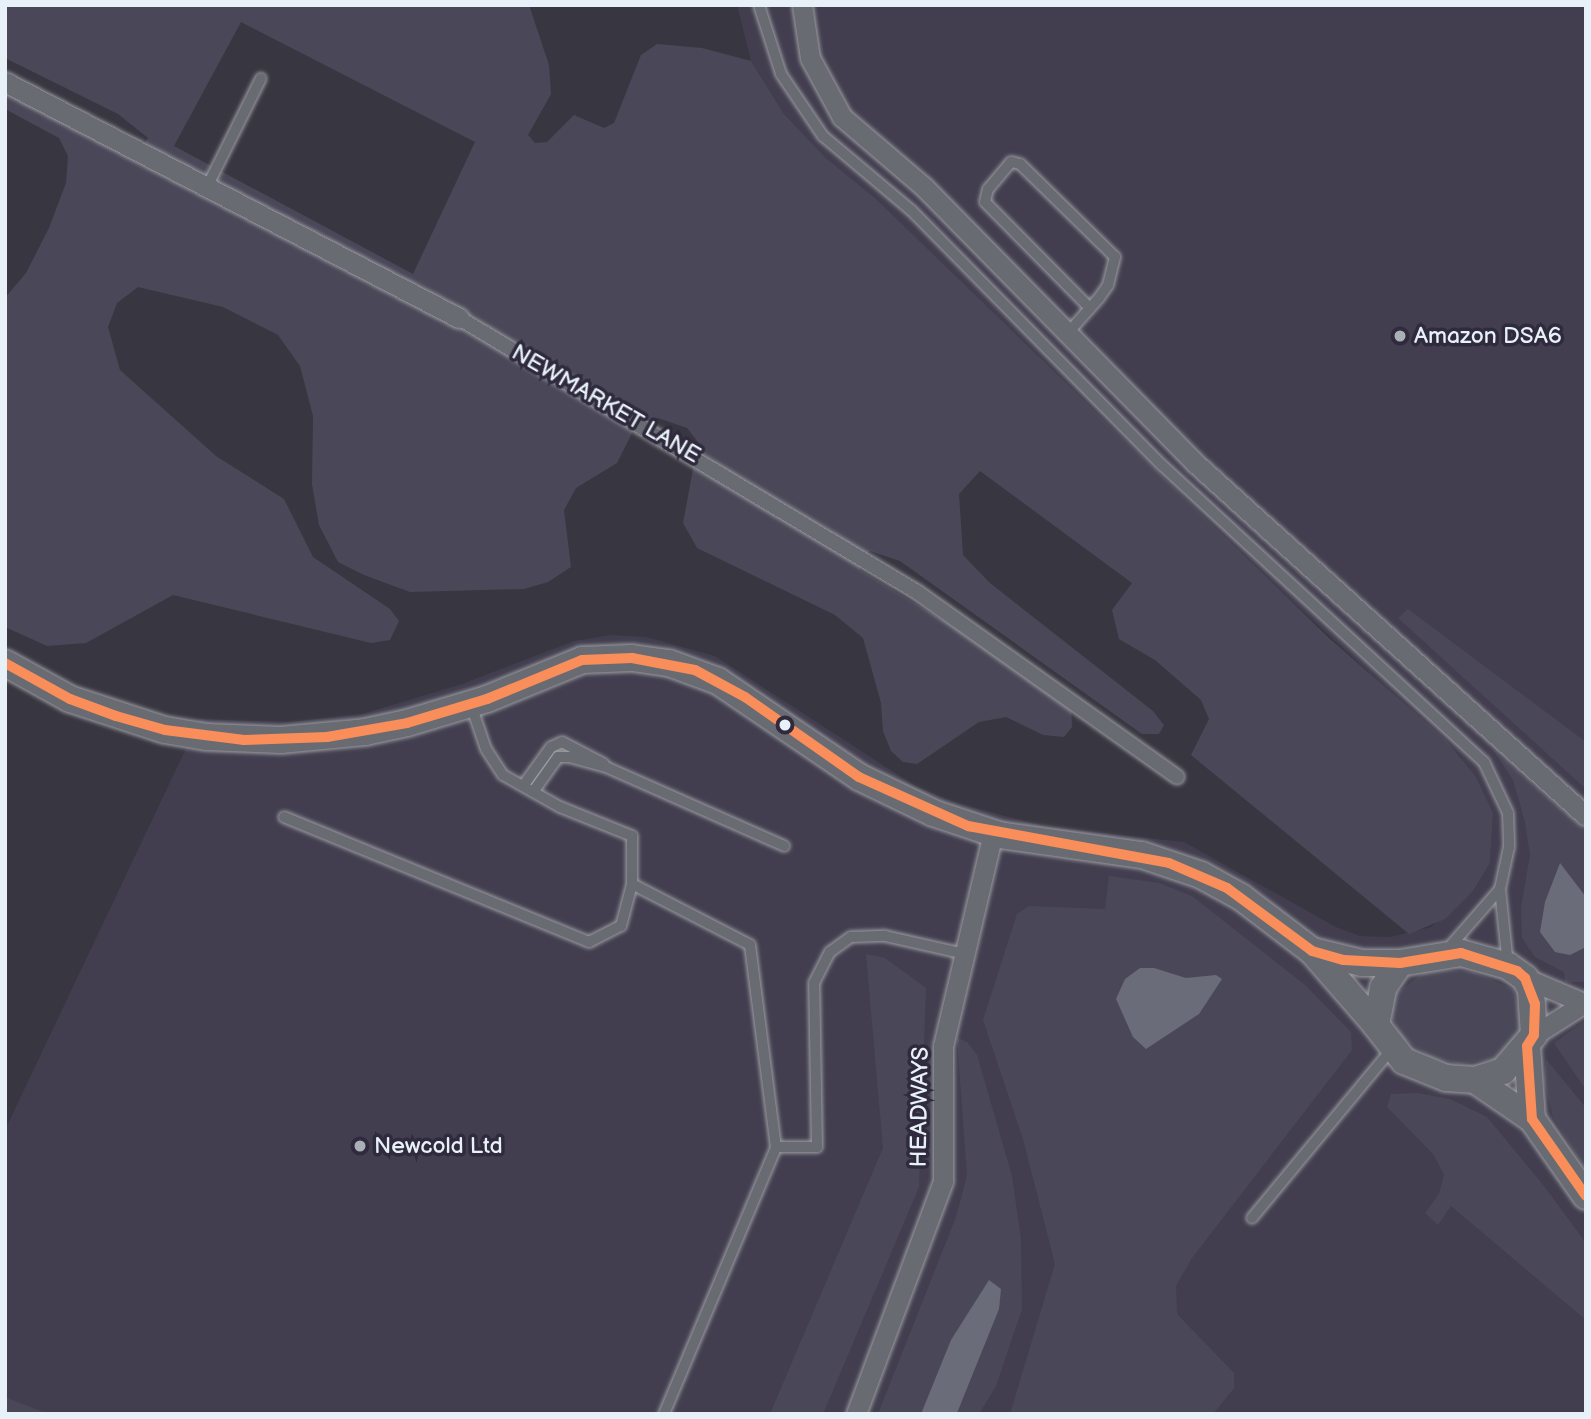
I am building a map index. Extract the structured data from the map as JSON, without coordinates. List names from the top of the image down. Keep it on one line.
{"streets":{"street":["NEWMARKET LANE","HEADWAYS"]},"places":["Amazon DSA6","Newcold Ltd"]}
